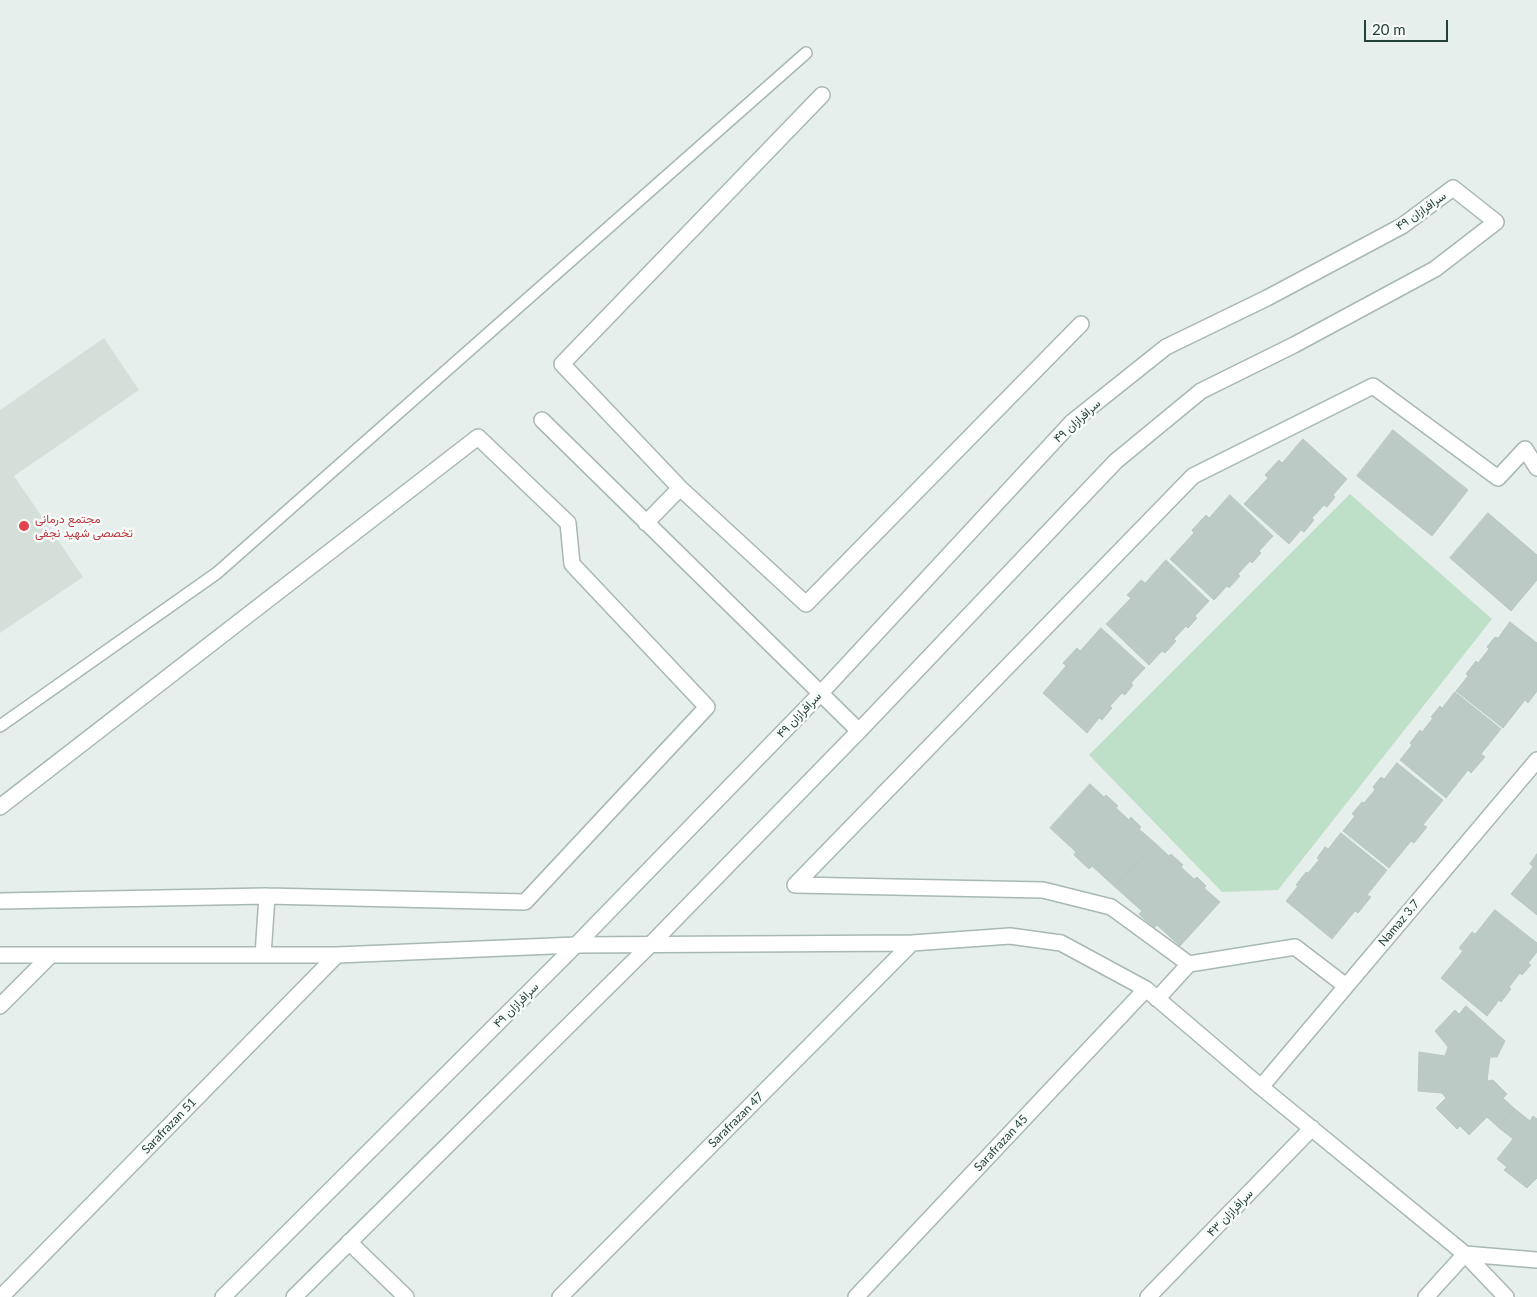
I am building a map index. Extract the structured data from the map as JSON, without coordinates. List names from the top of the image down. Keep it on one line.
{"streets":{"street":["سرافرازان ۴۹","Namaz 3.7","Sarafrazan 47","Sarafrazan 51","Sarafrazan 45","سرافرازان ۴۳"]},"places":["مجتمع درمانی تخصصی شهید نجفی"],"scale_bar":"20 m"}
